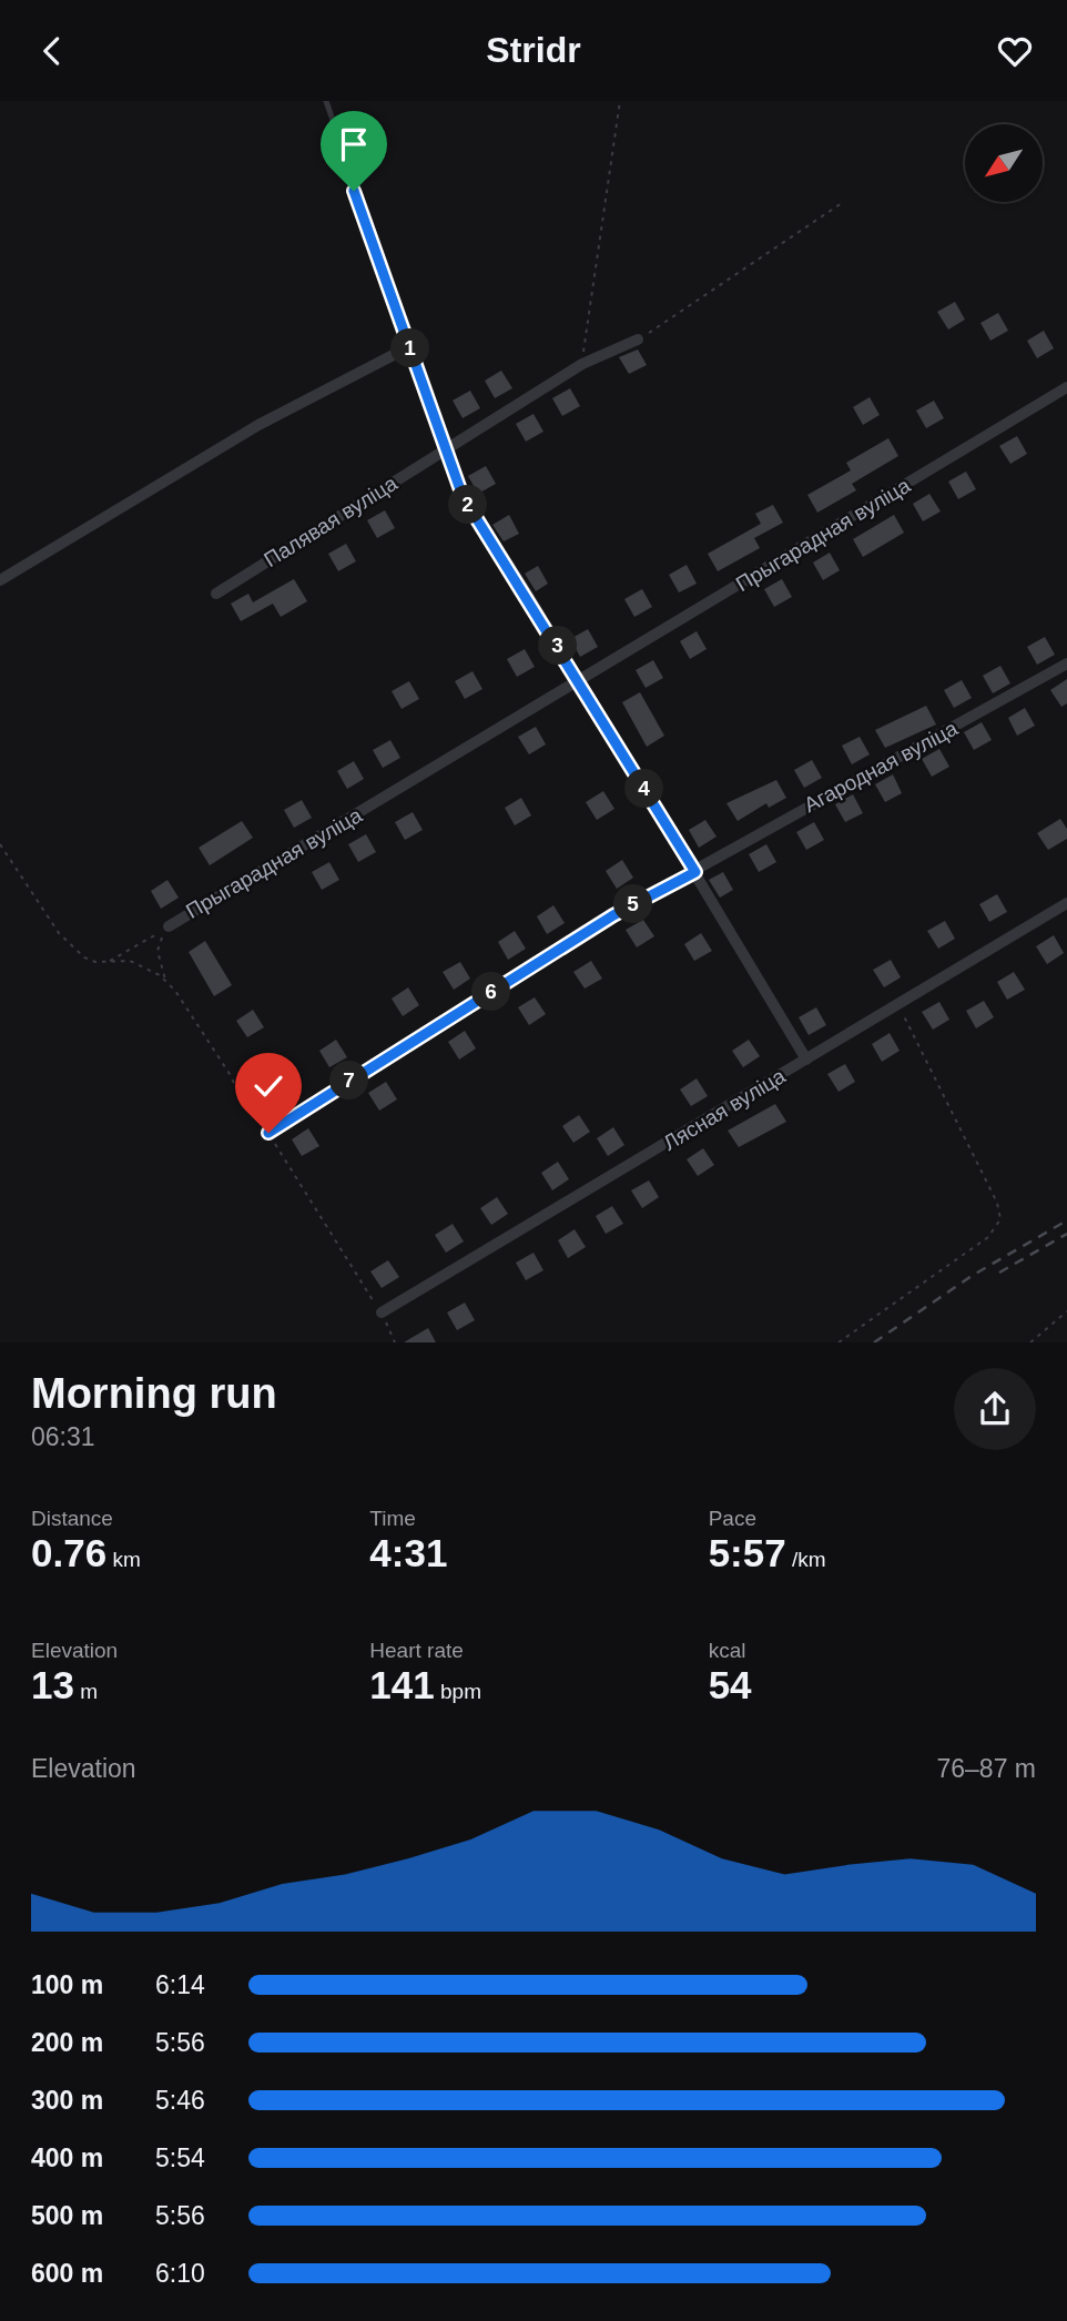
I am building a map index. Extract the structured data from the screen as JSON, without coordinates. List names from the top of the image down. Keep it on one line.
{"streets":{"street":["Палявая вуліца","Прыгарадная вуліца","Агародная вуліца","Лясная вуліца"]},"north":"bottom left","page":{"header":"Stridr","pins":["1","2","3","4","5","6","7"],"heading":["Morning run","06:31"],"stats":[["Distance","0.76 km"],["Time","4:31"],["Pace","5:57 /km"],["Elevation","13 m"],["Heart rate","141 bpm"],["kcal","54"]],"chart":["Elevation","76–87 m"],"list":[{"name":"100 m","note":"6:14"},{"name":"200 m","note":"5:56"},{"name":"300 m","note":"5:46"},{"name":"400 m","note":"5:54"},{"name":"500 m","note":"5:56"},{"name":"600 m","note":"6:10"}]}}
